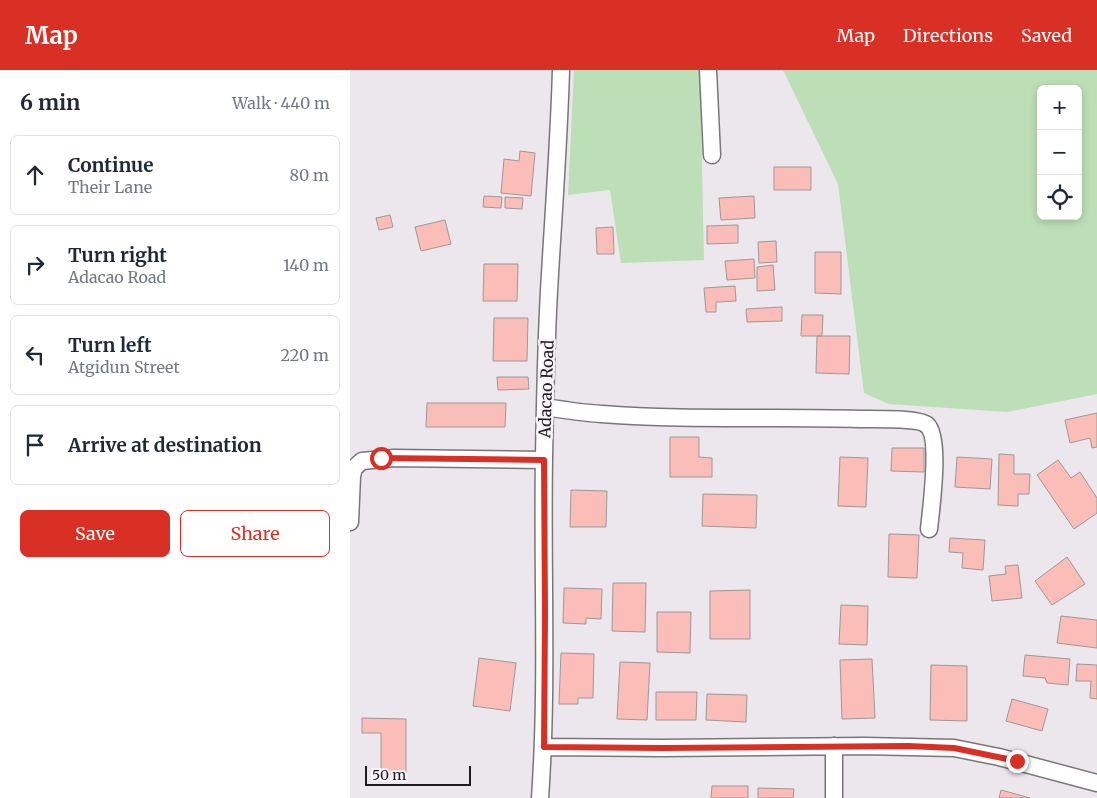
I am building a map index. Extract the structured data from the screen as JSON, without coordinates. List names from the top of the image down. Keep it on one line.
{"streets":{"street":["Adacao Road"]},"scale_bar":"50 m","page":{"header":"Map","nav":["Map","Directions","Saved"],"heading":["6 min","Walk · 440 m"],"map_buttons":["+","−"],"list":[["Continue","Their Lane","80 m"],["Turn right","Adacao Road","140 m"],["Turn left","Atgidun Street","220 m"],"Arrive at destination"],"buttons":["Save","Share"],"scale":"50 m"}}
